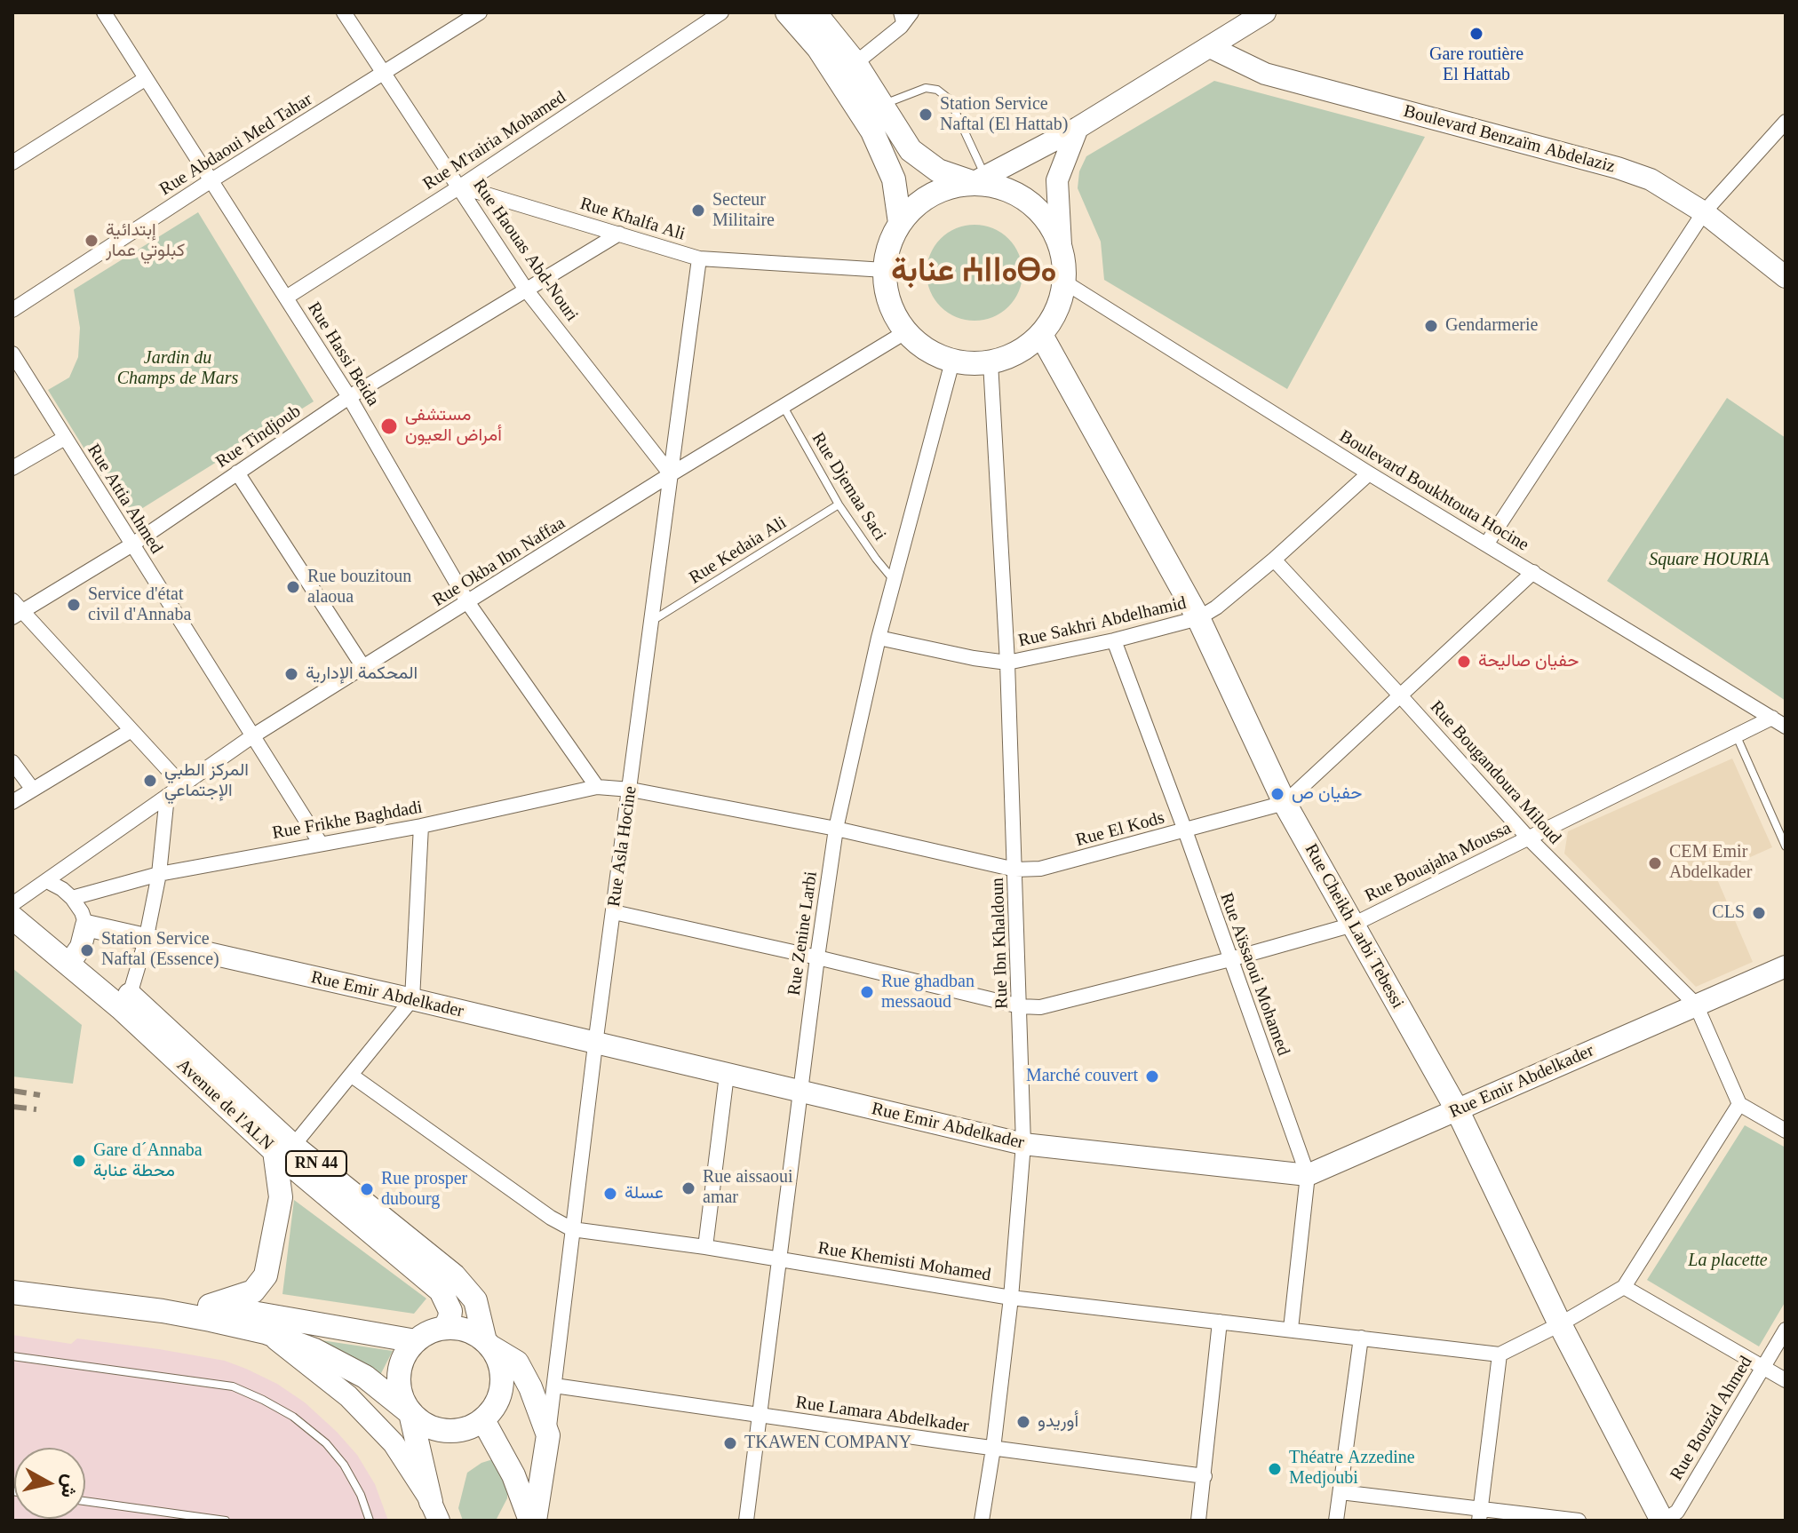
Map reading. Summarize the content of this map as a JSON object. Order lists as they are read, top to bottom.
{
  "streets": {
    "main road": [
      "Rue Asla Hocine",
      "Rue Cheikh Larbi Tebessi",
      "Avenue de l'ALN",
      "RN 44"
    ],
    "street": [
      "Boulevard Benzaïm Abdelaziz",
      "Rue M'rairia Mohamed",
      "Rue Abdaoui Med Tahar",
      "Rue Khalfa Ali",
      "Rue Haouas Abd-Nouri",
      "Rue Hassi Beida",
      "Rue Tindjoub",
      "Boulevard Boukhtouta Hocine",
      "Rue Attia Ahmed",
      "Rue Okba Ibn Naffaa",
      "Rue Sakhri Abdelhamid",
      "Rue Bougandoura Miloud",
      "Rue Frikhe Baghdadi",
      "Rue El Kods",
      "Rue Bouajaha Moussa",
      "Rue Zenine Larbi",
      "Rue Ibn Khaldoun",
      "Rue Aïssaoui Mohamed",
      "Rue Emir Abdelkader",
      "Rue Khemisti Mohamed",
      "Rue Lamara Abdelkader",
      "Rue Bouzid Ahmed"
    ],
    "lane": ["Rue Djemaa Saci", "Rue Kedaia Ali"]
  },
  "crossings": [
    ["Rue M'rairia Mohamed", "Rue Khalfa Ali"],
    ["Rue M'rairia Mohamed", "Rue Haouas Abd-Nouri"],
    ["Rue M'rairia Mohamed", "Rue Hassi Beida"],
    ["Rue Abdaoui Med Tahar", "Rue Haouas Abd-Nouri"],
    ["Rue Abdaoui Med Tahar", "Rue Hassi Beida"],
    ["Rue Khalfa Ali", "Rue Haouas Abd-Nouri"],
    ["Rue Khalfa Ali", "Rue Tindjoub"],
    ["Rue Khalfa Ali", "Boulevard Boukhtouta Hocine"],
    ["Rue Khalfa Ali", "Rue Okba Ibn Naffaa"],
    ["Rue Khalfa Ali", "Rue Asla Hocine"],
    ["Rue Khalfa Ali", "Rue Cheikh Larbi Tebessi"],
    ["Rue Khalfa Ali", "Rue Zenine Larbi"],
    ["Rue Khalfa Ali", "Rue Ibn Khaldoun"],
    ["Rue Haouas Abd-Nouri", "Rue Tindjoub"],
    ["Rue Haouas Abd-Nouri", "Rue Okba Ibn Naffaa"],
    ["Rue Haouas Abd-Nouri", "Rue Asla Hocine"],
    ["Rue Hassi Beida", "Rue Tindjoub"],
    ["Rue Hassi Beida", "Rue Okba Ibn Naffaa"],
    ["Rue Hassi Beida", "Rue Frikhe Baghdadi"],
    ["Rue Tindjoub", "Rue Attia Ahmed"],
    ["Rue Djemaa Saci", "Rue Kedaia Ali"],
    ["Rue Djemaa Saci", "Rue Okba Ibn Naffaa"],
    ["Rue Djemaa Saci", "Rue Zenine Larbi"],
    ["Boulevard Boukhtouta Hocine", "Rue Okba Ibn Naffaa"],
    ["Boulevard Boukhtouta Hocine", "Rue Sakhri Abdelhamid"],
    ["Boulevard Boukhtouta Hocine", "Rue El Kods"],
    ["Boulevard Boukhtouta Hocine", "Rue Bouajaha Moussa"],
    ["Boulevard Boukhtouta Hocine", "Rue Cheikh Larbi Tebessi"],
    ["Boulevard Boukhtouta Hocine", "Rue Zenine Larbi"],
    ["Boulevard Boukhtouta Hocine", "Rue Ibn Khaldoun"],
    ["Rue Attia Ahmed", "Rue Okba Ibn Naffaa"],
    ["Rue Attia Ahmed", "Rue Frikhe Baghdadi"],
    ["Rue Kedaia Ali", "Rue Asla Hocine"],
    ["Rue Okba Ibn Naffaa", "Rue Asla Hocine"],
    ["Rue Okba Ibn Naffaa", "Rue Cheikh Larbi Tebessi"],
    ["Rue Okba Ibn Naffaa", "Rue Zenine Larbi"],
    ["Rue Okba Ibn Naffaa", "Rue Ibn Khaldoun"],
    ["Rue Sakhri Abdelhamid", "Rue Bougandoura Miloud"],
    ["Rue Sakhri Abdelhamid", "Rue Cheikh Larbi Tebessi"],
    ["Rue Sakhri Abdelhamid", "Rue Zenine Larbi"],
    ["Rue Sakhri Abdelhamid", "Rue Ibn Khaldoun"],
    ["Rue Sakhri Abdelhamid", "Rue Aïssaoui Mohamed"],
    ["Rue Bougandoura Miloud", "Rue El Kods"],
    ["Rue Bougandoura Miloud", "Rue Bouajaha Moussa"],
    ["Rue Bougandoura Miloud", "Rue Emir Abdelkader"],
    ["Rue Frikhe Baghdadi", "Rue El Kods"],
    ["Rue Frikhe Baghdadi", "Rue Asla Hocine"],
    ["Rue El Kods", "Rue Asla Hocine"],
    ["Rue El Kods", "Rue Cheikh Larbi Tebessi"],
    ["Rue El Kods", "Rue Zenine Larbi"],
    ["Rue El Kods", "Rue Ibn Khaldoun"],
    ["Rue El Kods", "Rue Aïssaoui Mohamed"],
    ["Rue Asla Hocine", "Rue Emir Abdelkader"],
    ["Rue Asla Hocine", "Avenue de l'ALN"],
    ["Rue Asla Hocine", "Rue Khemisti Mohamed"],
    ["Rue Asla Hocine", "Rue Lamara Abdelkader"],
    ["Rue Bouajaha Moussa", "Rue Cheikh Larbi Tebessi"],
    ["Rue Bouajaha Moussa", "Rue Ibn Khaldoun"],
    ["Rue Bouajaha Moussa", "Rue Aïssaoui Mohamed"],
    ["Rue Cheikh Larbi Tebessi", "Rue Zenine Larbi"],
    ["Rue Cheikh Larbi Tebessi", "Rue Ibn Khaldoun"],
    ["Rue Cheikh Larbi Tebessi", "Rue Emir Abdelkader"],
    ["Rue Cheikh Larbi Tebessi", "Rue Bouzid Ahmed"],
    ["Rue Zenine Larbi", "Rue Ibn Khaldoun"],
    ["Rue Zenine Larbi", "Rue Emir Abdelkader"],
    ["Rue Zenine Larbi", "Rue Khemisti Mohamed"],
    ["Rue Zenine Larbi", "Rue Lamara Abdelkader"],
    ["Rue Ibn Khaldoun", "Rue Emir Abdelkader"],
    ["Rue Ibn Khaldoun", "Rue Khemisti Mohamed"],
    ["Rue Ibn Khaldoun", "Rue Lamara Abdelkader"],
    ["Rue Aïssaoui Mohamed", "Rue Emir Abdelkader"],
    ["Rue Aïssaoui Mohamed", "Rue Khemisti Mohamed"]
  ],
  "districts": ["عنابة ⵄⵏⵏⴰⴱⴰ"],
  "parks": ["Jardin du Champs de Mars", "Square HOURIA", "La placette"],
  "places": [
    "Gare routière El Hattab",
    "Station Service Naftal (El Hattab)",
    "Secteur Militaire",
    "إبتدائية كبلوتي عمار",
    "Gendarmerie",
    "مستشفى أمراض العيون",
    "Rue bouzitoun alaoua",
    "Service d'état civil d'Annaba",
    "حفيان صاليحة",
    "المحكمة الإدارية",
    "المركز الطبي الإجتماعي",
    "حفيان ص",
    "CEM Emir Abdelkader",
    "CLS",
    "Station Service Naftal (Essence)",
    "Rue ghadban messaoud",
    "Marché couvert",
    "Gare d´Annaba محطة عنابة",
    "Rue aissaoui amar",
    "Rue prosper dubourg",
    "عسلة",
    "أوريدو",
    "TKAWEN COMPANY",
    "Théatre Azzedine Medjoubi"
  ],
  "north": "right"
}
